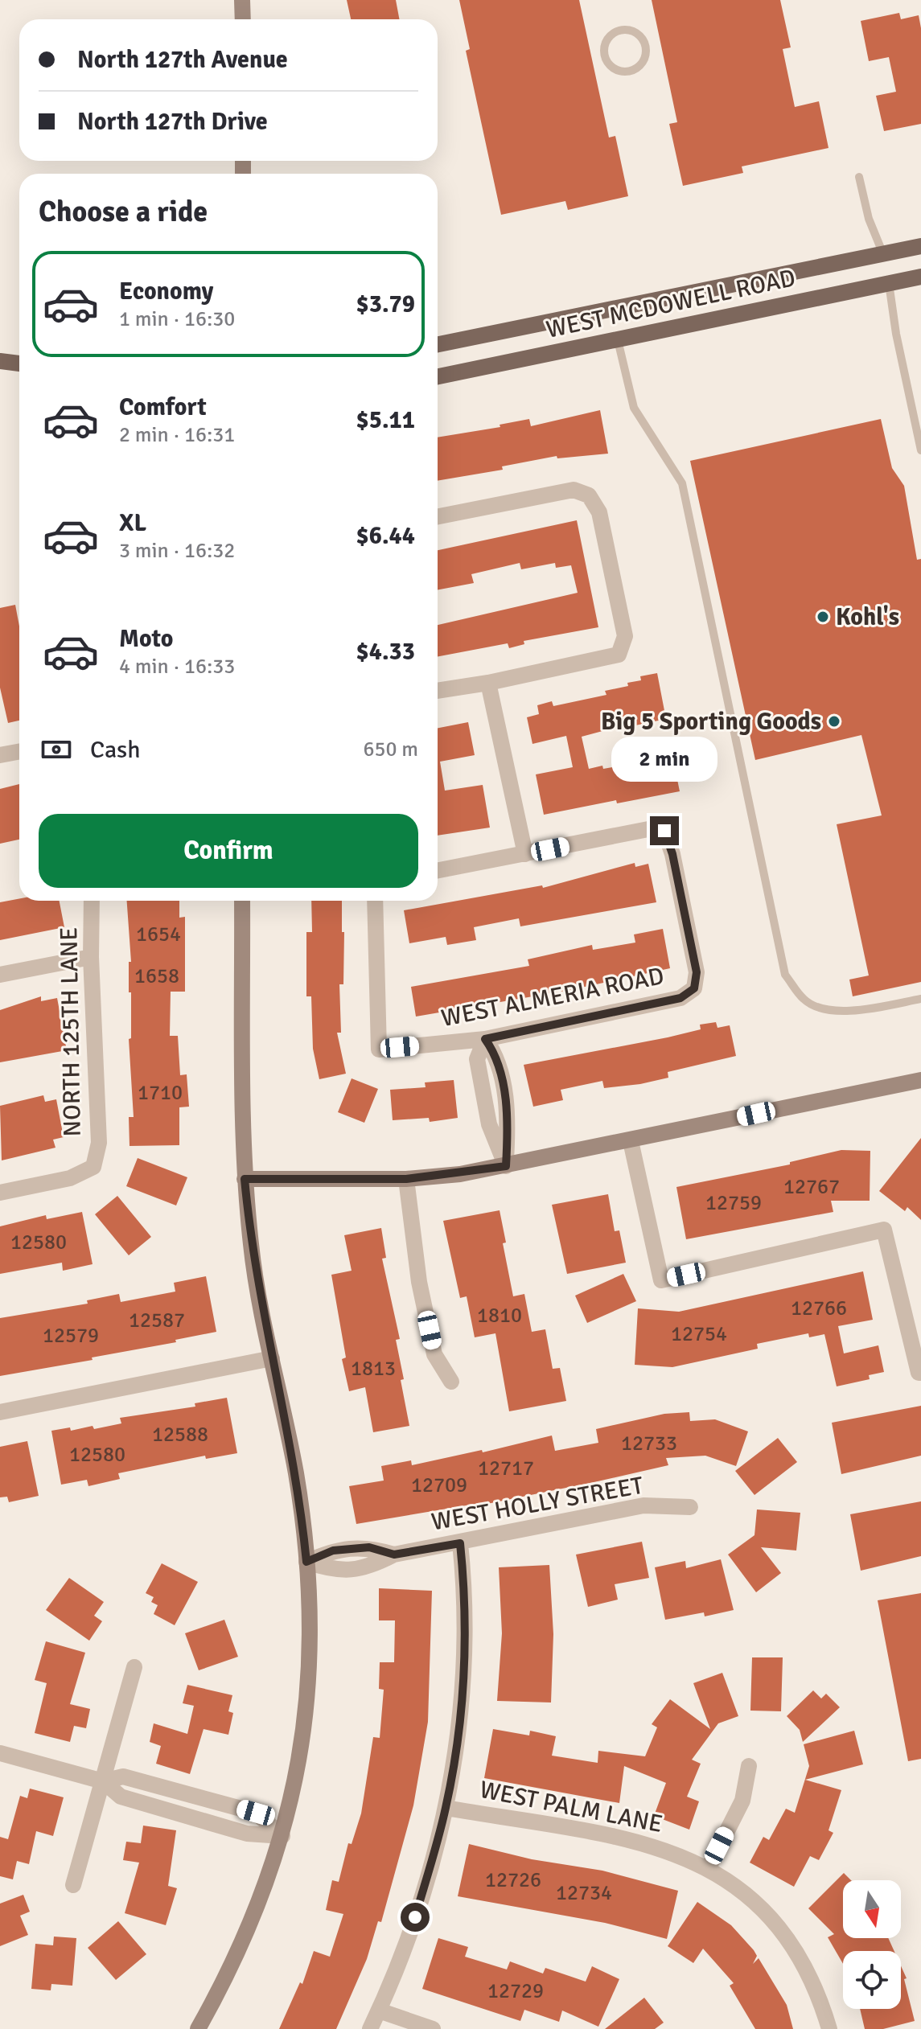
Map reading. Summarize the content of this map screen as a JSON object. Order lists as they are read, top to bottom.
{
  "streets": {
    "main road": ["WEST MCDOWELL ROAD"],
    "street": [
      "WEST ALMERIA ROAD",
      "NORTH 125TH LANE",
      "WEST HOLLY STREET",
      "WEST PALM LANE"
    ]
  },
  "places": ["Kohl's", "Big 5 Sporting Goods"],
  "house_numbers": [
    "1654",
    "1658",
    "1710",
    "12767",
    "12759",
    "12580",
    "12766",
    "1810",
    "12587",
    "12754",
    "12579",
    "1813",
    "12588",
    "12733",
    "12580",
    "12717",
    "12709",
    "12726",
    "12734",
    "12729"
  ],
  "north": "bottom",
  "page": {
    "banner": ["North 127th Avenue", "North 127th Drive"],
    "heading": "Choose a ride",
    "list": [
      {
        "name": "Economy",
        "note": "1 min · 16:30",
        "value": "$3.79"
      },
      {
        "name": "Comfort",
        "note": "2 min · 16:31",
        "value": "$5.11"
      },
      {
        "name": "XL",
        "note": "3 min · 16:32",
        "value": "$6.44"
      },
      {
        "name": "Moto",
        "note": "4 min · 16:33",
        "value": "$4.33"
      }
    ],
    "pay": ["Cash", "650 m"],
    "bubble": "2 min",
    "buttons": "Confirm"
  }
}
